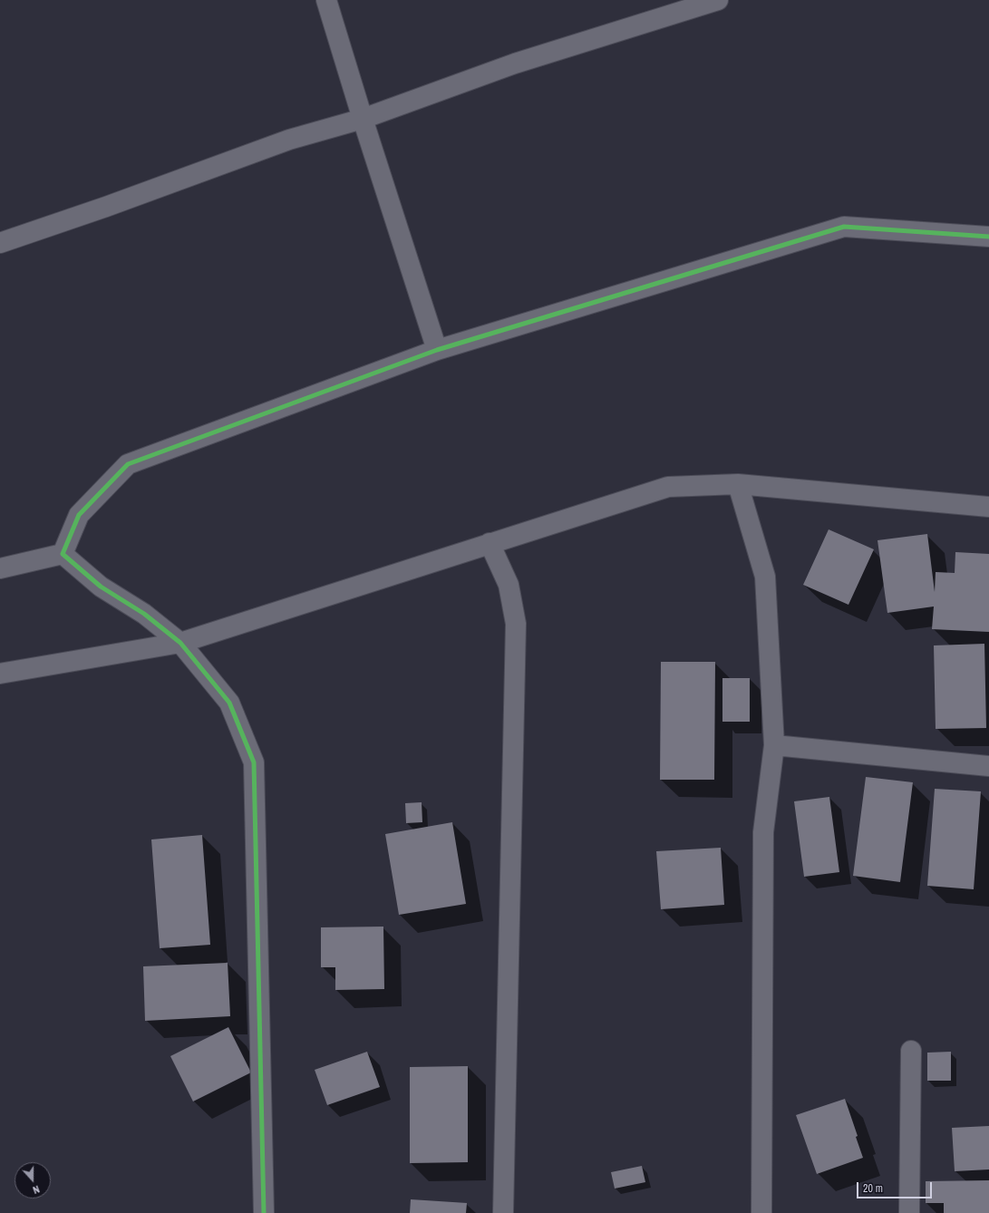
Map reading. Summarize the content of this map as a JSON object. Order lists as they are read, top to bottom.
{
  "scale_bar": "20 m",
  "north": "bottom"
}
